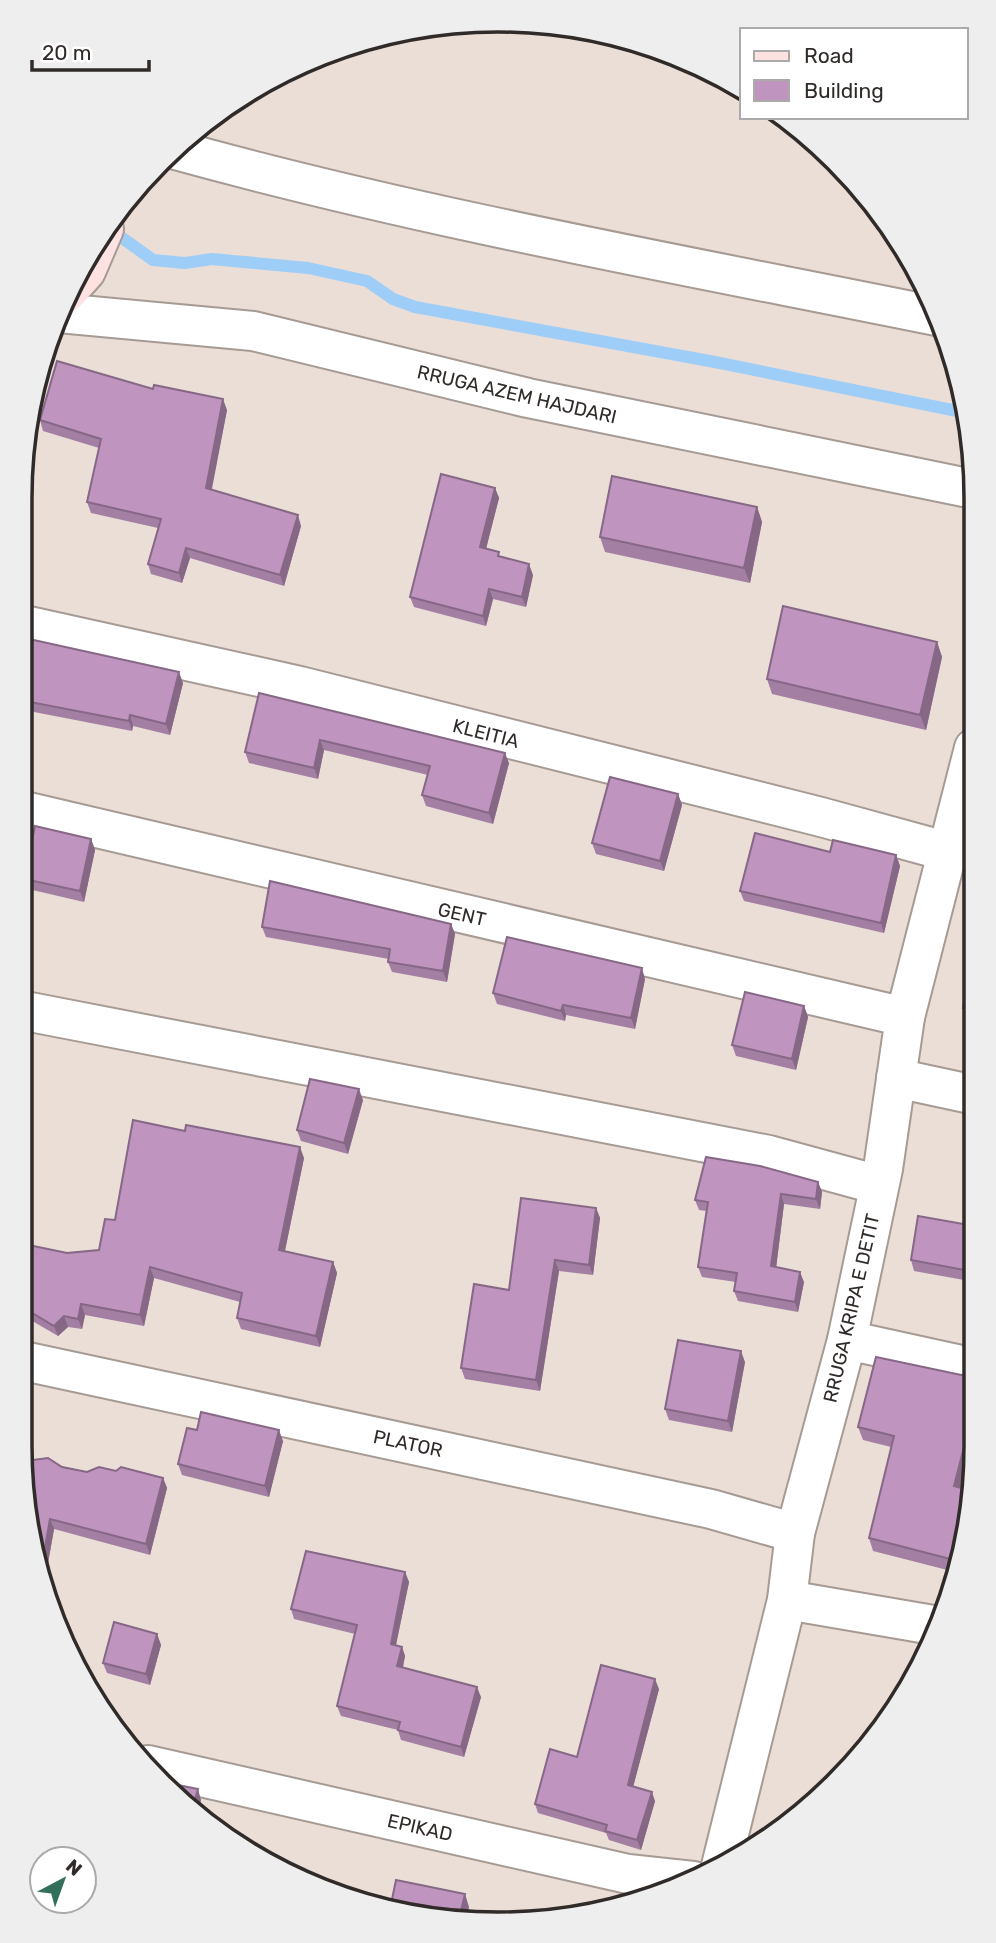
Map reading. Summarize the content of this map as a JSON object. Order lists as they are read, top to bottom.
{
  "streets": {
    "street": [
      "RRUGA AZEM HAJDARI",
      "KLEITIA",
      "GENT",
      "RRUGA KRIPA E DETIT",
      "PLATOR",
      "EPIKAD"
    ]
  },
  "crossings": [
    ["KLEITIA", "RRUGA KRIPA E DETIT"],
    ["GENT", "RRUGA KRIPA E DETIT"],
    ["RRUGA KRIPA E DETIT", "PLATOR"]
  ],
  "legend": ["Road", "Building"],
  "scale_bar": "20 m",
  "north": "top right"
}
